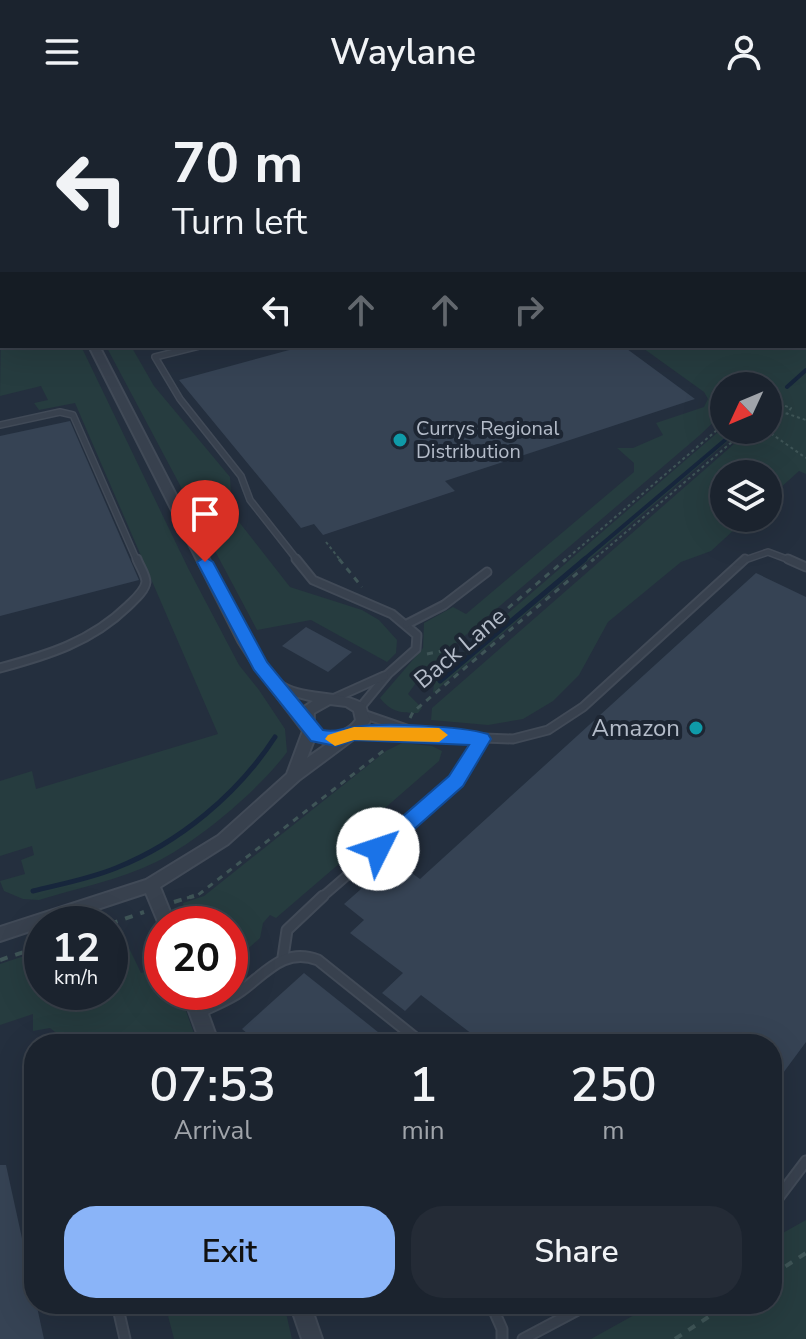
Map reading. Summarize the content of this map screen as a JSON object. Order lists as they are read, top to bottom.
{
  "streets": {
    "path": ["Back Lane"]
  },
  "places": ["Currys Regional Distribution", "Amazon"],
  "north": "bottom left",
  "page": {
    "header": "Waylane",
    "turn": ["70 m", "Turn left"],
    "speed": "12 km/h",
    "limit": "20",
    "eta": [
      "07:53",
      "Arrival",
      "1",
      "min",
      "250",
      "m"
    ],
    "buttons": ["Exit", "Share"]
  }
}
